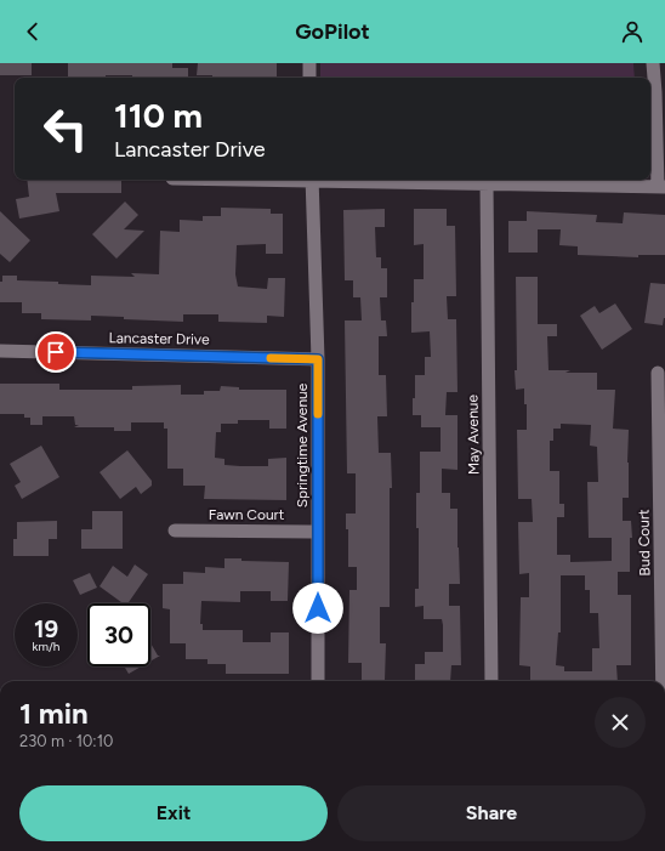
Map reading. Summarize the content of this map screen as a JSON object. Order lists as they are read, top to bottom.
{
  "streets": {
    "street": [
      "Lancaster Drive",
      "May Avenue",
      "Springtime Avenue",
      "Fawn Court",
      "Bud Court"
    ]
  },
  "crossings": [
    ["Lancaster Drive", "Springtime Avenue"],
    ["Springtime Avenue", "Fawn Court"]
  ],
  "page": {
    "header": "GoPilot",
    "turn": ["110 m", "Lancaster Drive"],
    "speed": "19 km/h",
    "limit": "30",
    "heading": ["1 min", "230 m · 10:10"],
    "buttons": ["Exit", "Share"]
  }
}
